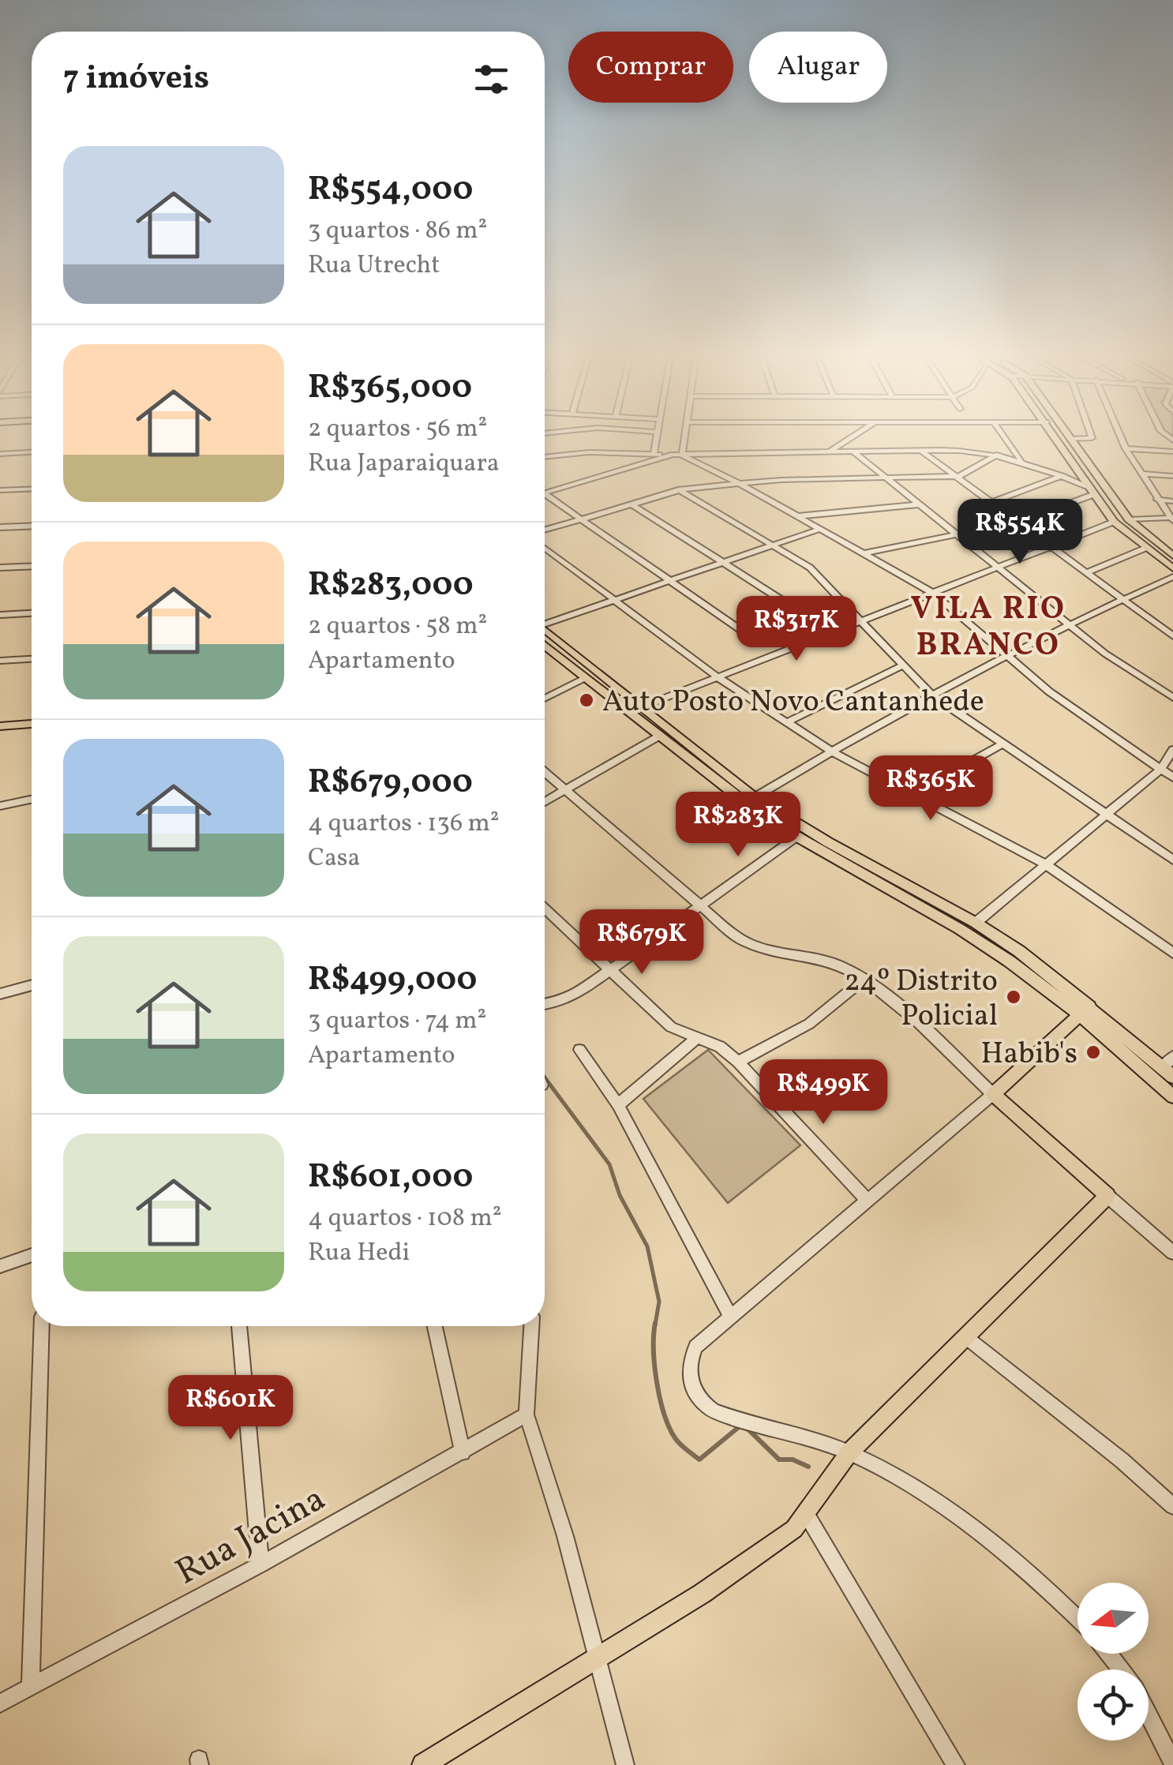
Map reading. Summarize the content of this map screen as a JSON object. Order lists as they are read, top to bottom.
{
  "streets": {
    "street": ["Rua Jacina"]
  },
  "districts": ["VILA RIO BRANCO"],
  "places": ["Auto Posto Novo Cantanhede", "24º Distrito Policial", "Habib's"],
  "north": "left",
  "page": {
    "chip": ["Comprar", "Alugar"],
    "heading": "7 imóveis",
    "list": [
      {
        "name": "R$554,000",
        "note": "3 quartos · 86 m² · Rua Utrecht"
      },
      {
        "name": "R$365,000",
        "note": "2 quartos · 56 m² · Rua Japaraiquara"
      },
      {
        "name": "R$283,000",
        "note": "2 quartos · 58 m² · Apartamento"
      },
      {
        "name": "R$679,000",
        "note": "4 quartos · 136 m² · Casa"
      },
      {
        "name": "R$499,000",
        "note": "3 quartos · 74 m² · Apartamento"
      },
      {
        "name": "R$601,000",
        "note": "4 quartos · 108 m² · Rua Hedi"
      }
    ],
    "price": [
      "R$554K",
      "R$317K",
      "R$365K",
      "R$283K",
      "R$679K",
      "R$499K",
      "R$601K"
    ]
  }
}
